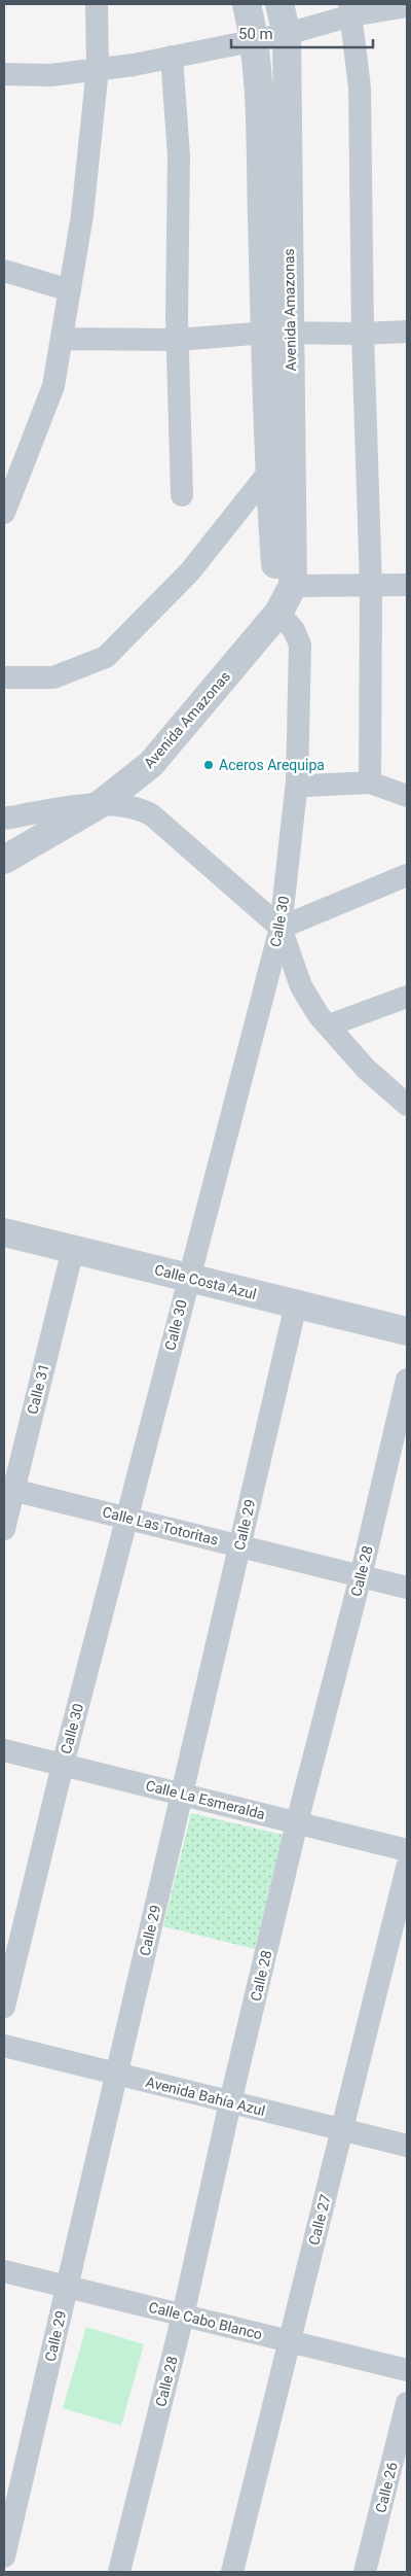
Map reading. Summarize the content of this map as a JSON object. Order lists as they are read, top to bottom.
{
  "streets": {
    "street": [
      "Avenida Amazonas",
      "Calle 30",
      "Calle Costa Azul",
      "Calle 31",
      "Calle 29",
      "Calle Las Totoritas",
      "Calle 28",
      "Calle La Esmeralda",
      "Avenida Bahía Azul",
      "Calle 27",
      "Calle Cabo Blanco",
      "Calle 26"
    ]
  },
  "crossings": [
    ["Avenida Amazonas", "Calle 30"],
    ["Calle 30", "Calle Costa Azul"],
    ["Calle 30", "Calle Las Totoritas"],
    ["Calle 30", "Calle La Esmeralda"],
    ["Calle Costa Azul", "Calle 31"],
    ["Calle Costa Azul", "Calle 29"],
    ["Calle 31", "Calle Las Totoritas"],
    ["Calle 29", "Calle Las Totoritas"],
    ["Calle 29", "Calle La Esmeralda"],
    ["Calle 29", "Avenida Bahía Azul"],
    ["Calle 29", "Calle Cabo Blanco"],
    ["Calle Las Totoritas", "Calle 28"],
    ["Calle 28", "Calle La Esmeralda"],
    ["Calle 28", "Avenida Bahía Azul"],
    ["Calle 28", "Calle Cabo Blanco"],
    ["Avenida Bahía Azul", "Calle 27"],
    ["Calle 27", "Calle Cabo Blanco"]
  ],
  "places": ["Aceros Arequipa"],
  "scale_bar": "50 m"
}
